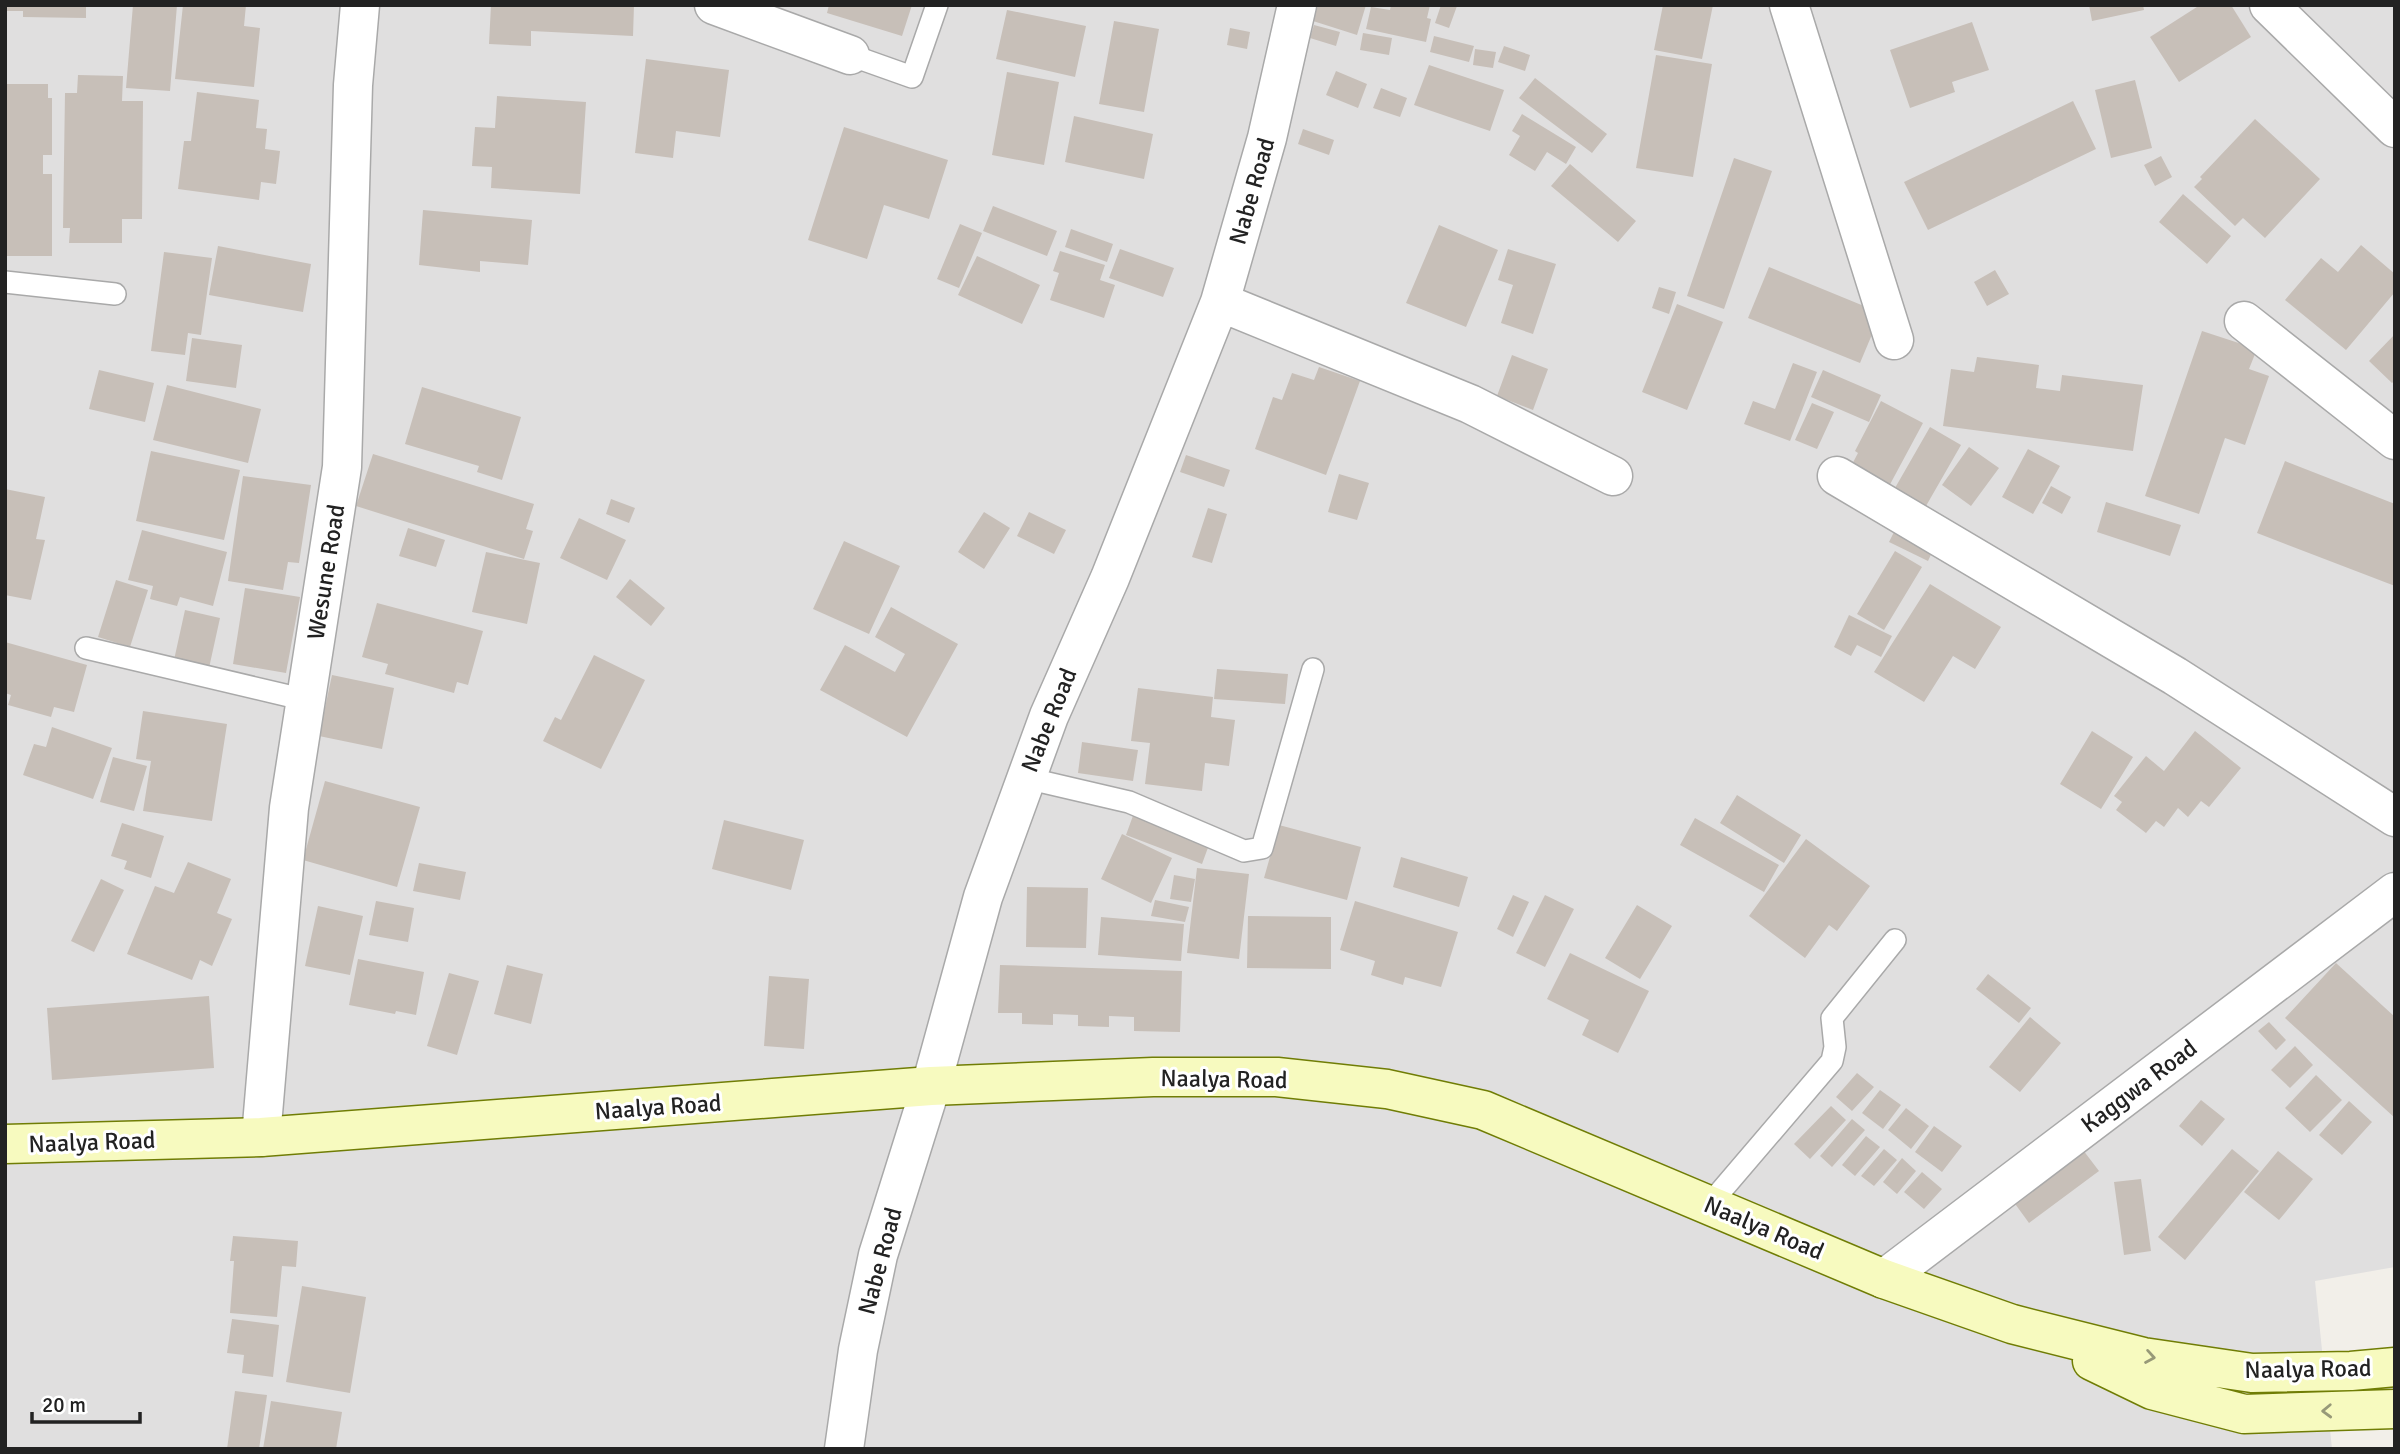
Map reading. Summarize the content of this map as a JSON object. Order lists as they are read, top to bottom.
{
  "streets": {
    "main road": ["Naalya Road"],
    "street": ["Nabe Road", "Wesune Road", "Kaggwa Road"]
  },
  "crossings": [
    ["Nabe Road", "Naalya Road"],
    ["Wesune Road", "Naalya Road"],
    ["Naalya Road", "Kaggwa Road"]
  ],
  "scale_bar": "20 m"
}
